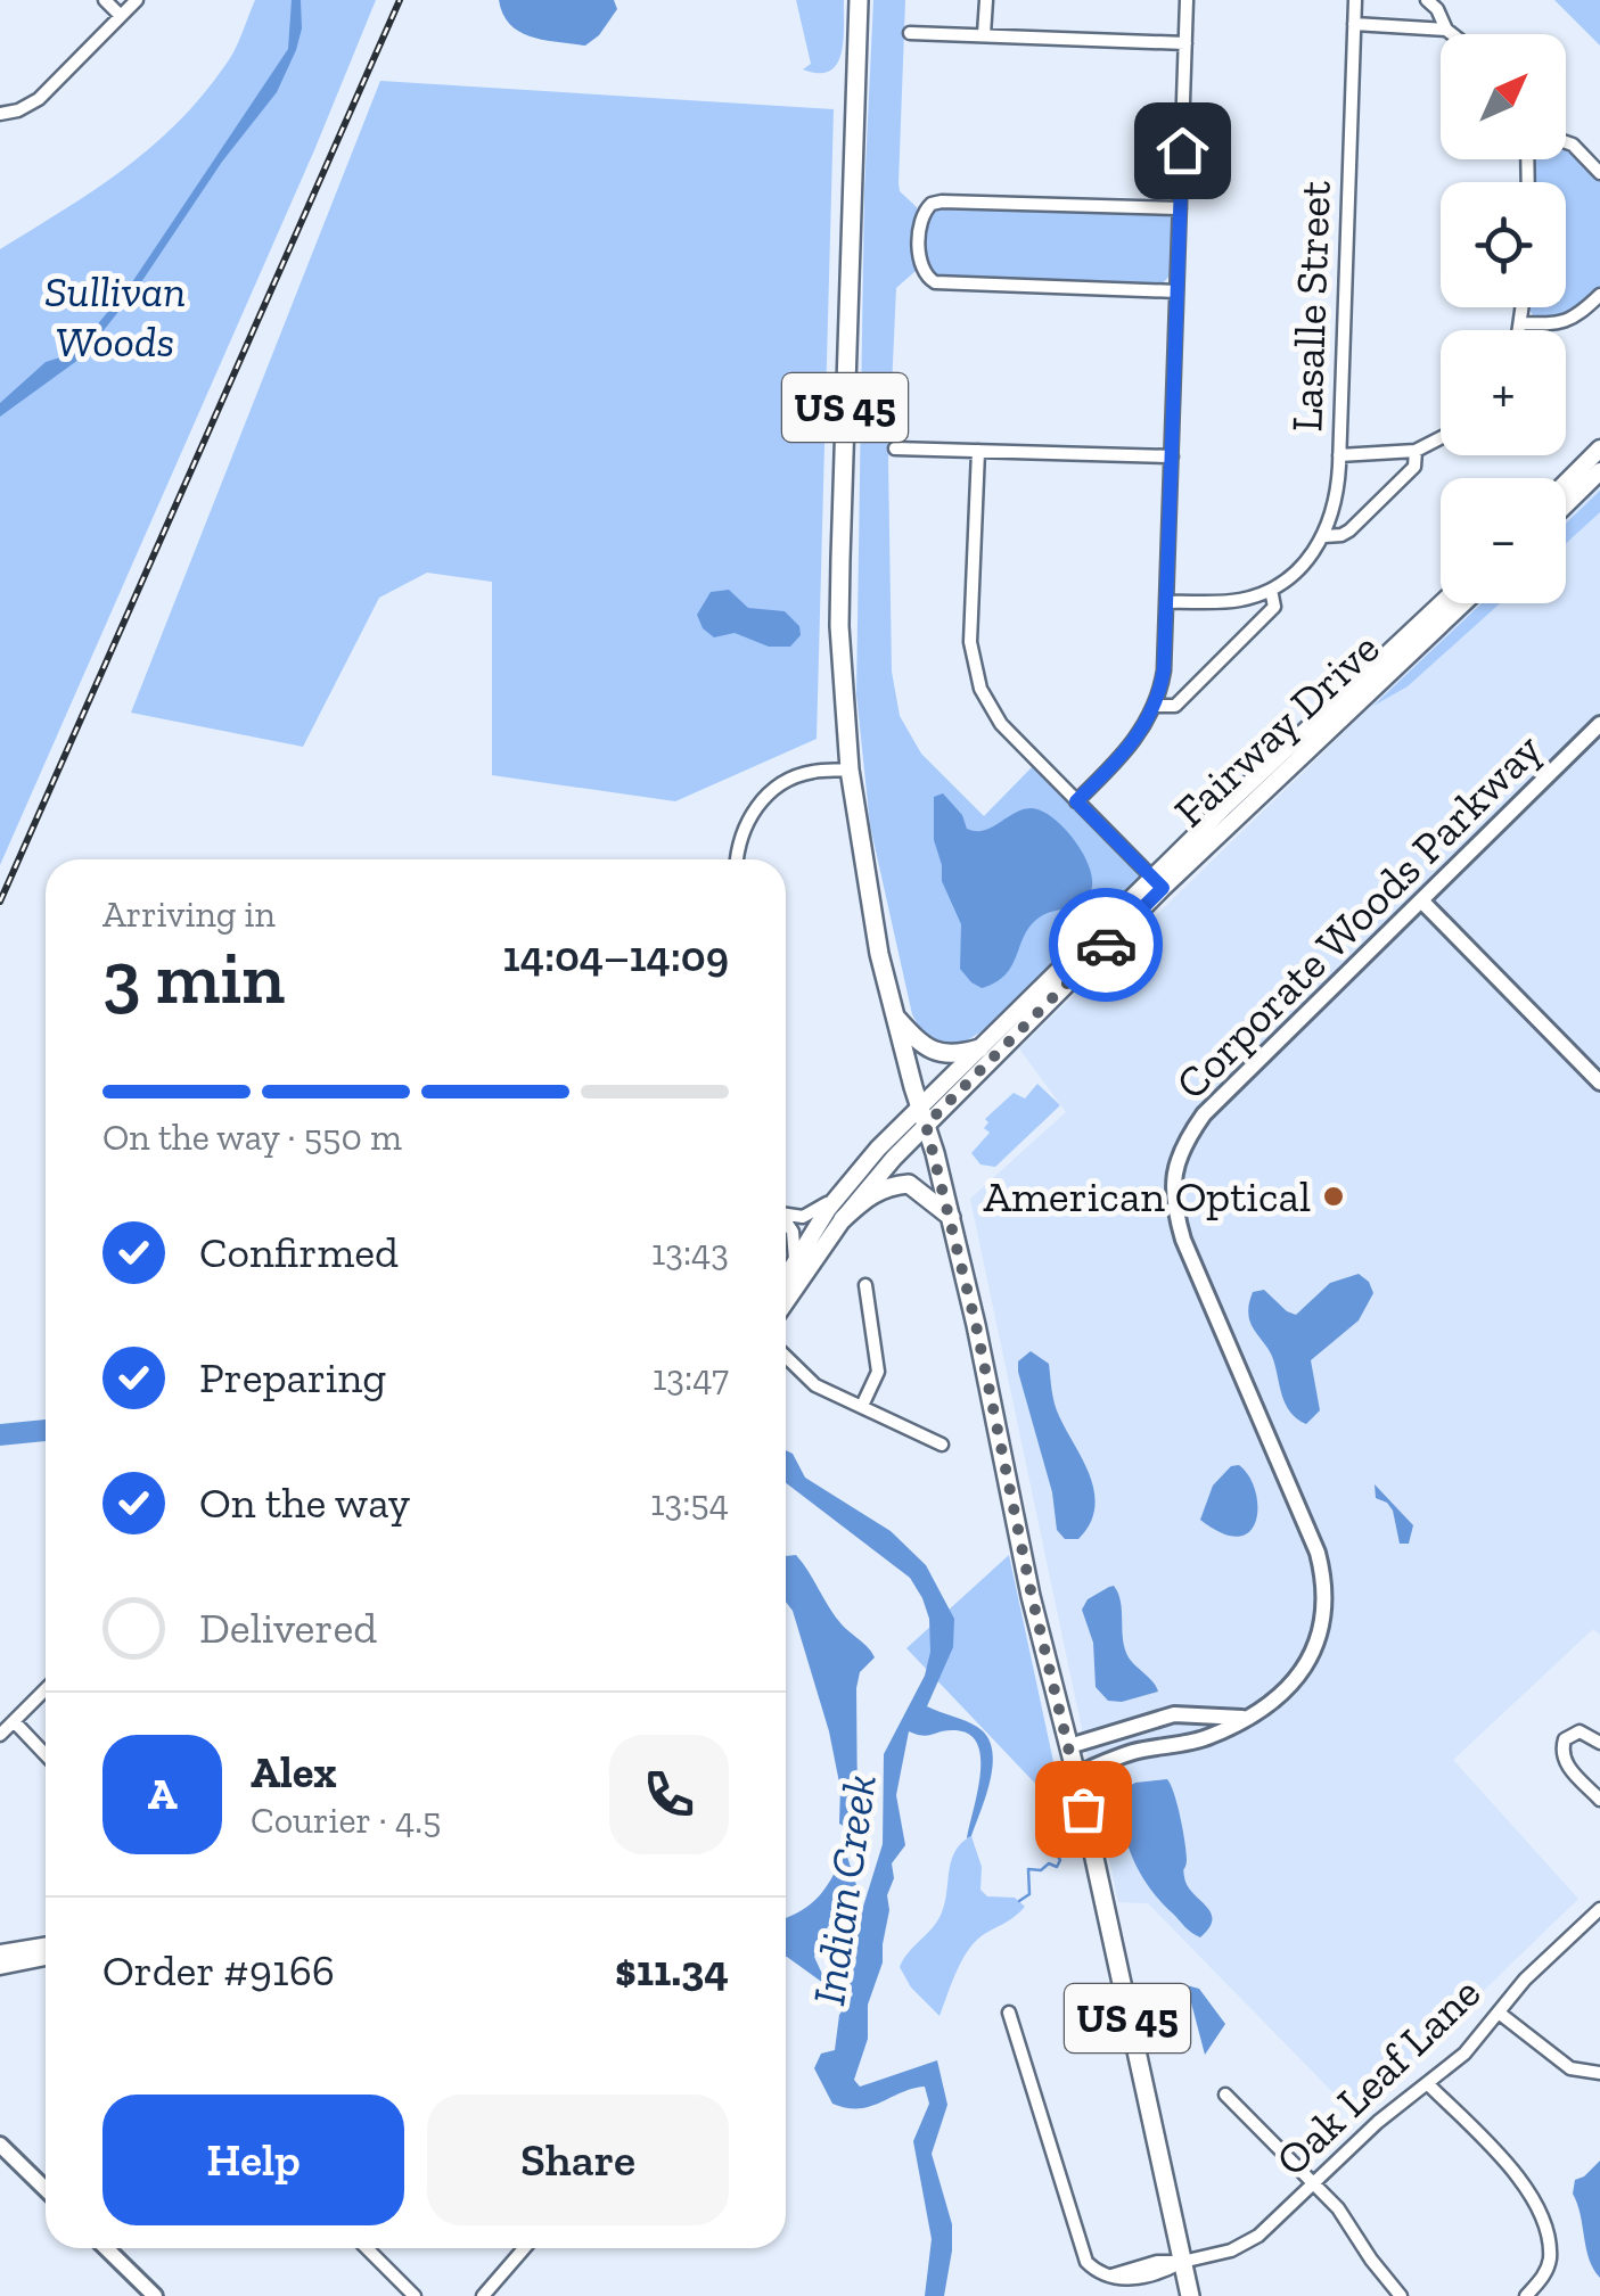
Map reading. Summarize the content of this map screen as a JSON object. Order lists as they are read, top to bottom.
{
  "streets": {
    "main road": ["US 45", "Fairway Drive"],
    "street": ["Lasalle Street", "Corporate Woods Parkway", "Oak Leaf Lane"]
  },
  "crossings": [
    ["US 45", "Fairway Drive"],
    ["US 45", "Corporate Woods Parkway"],
    ["US 45", "Oak Leaf Lane"]
  ],
  "water": ["Indian Creek"],
  "parks": ["Sullivan Woods"],
  "places": ["American Optical"],
  "north": "top right",
  "page": {
    "map_buttons": ["+", "−"],
    "heading": ["3 min", "Arriving in", "14:04–14:09"],
    "panel": [
      "Alex",
      "Courier · 4.5",
      "Order #9166",
      "$11.34"
    ],
    "bar": "On the way · 550 m",
    "list": [
      ["Confirmed", "13:43"],
      ["Preparing", "13:47"],
      ["On the way", "13:54"],
      "Delivered"
    ],
    "round": "A",
    "buttons": ["Help", "Share"]
  }
}
